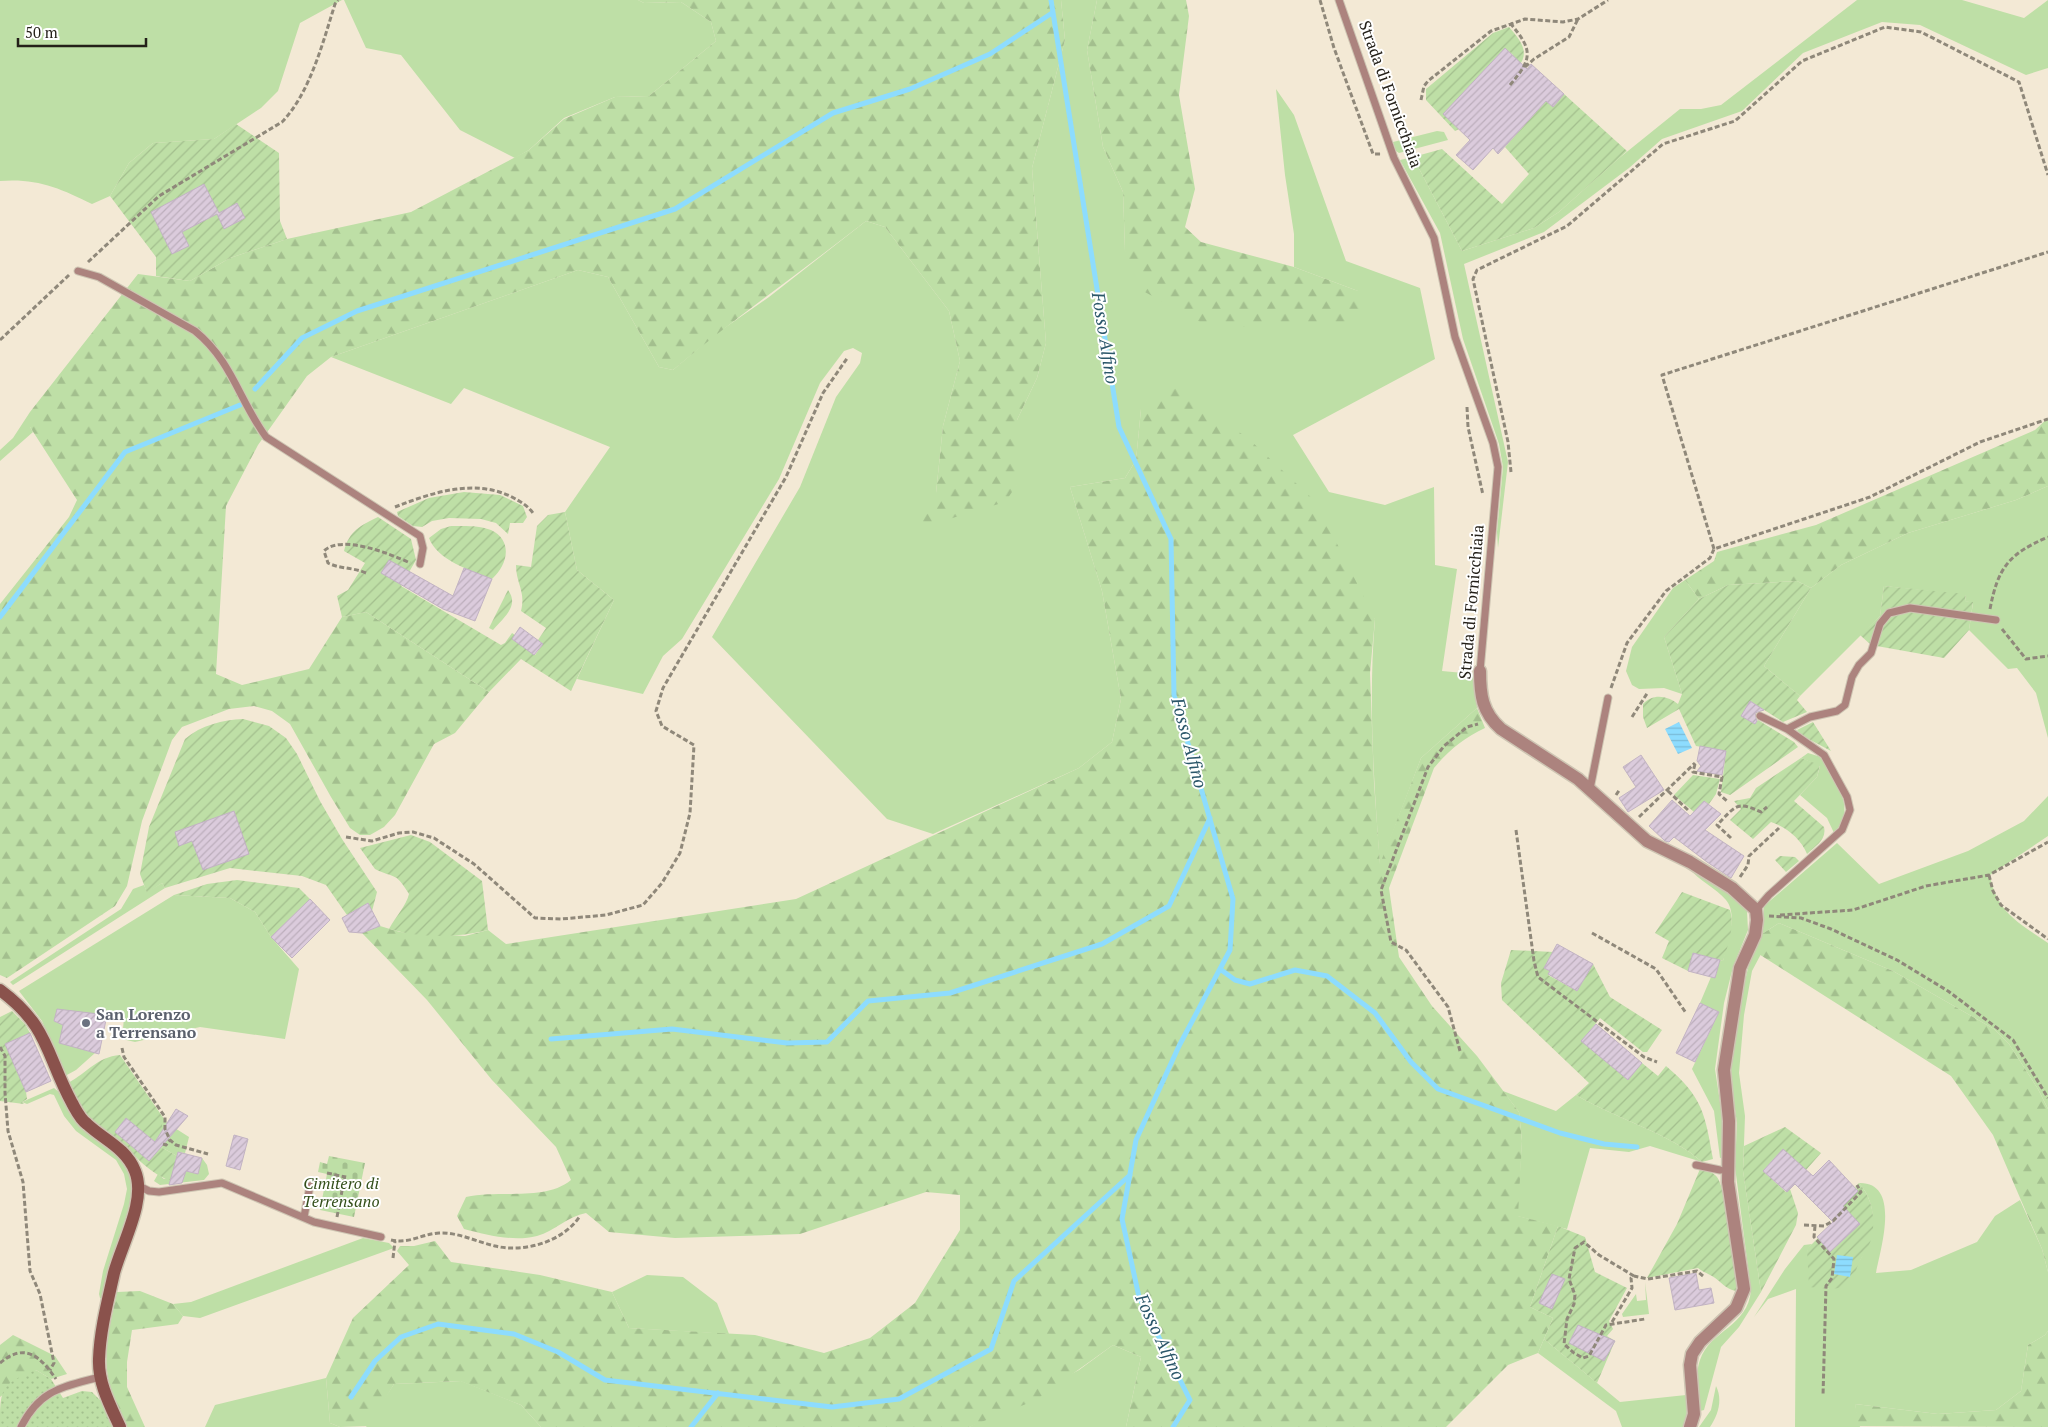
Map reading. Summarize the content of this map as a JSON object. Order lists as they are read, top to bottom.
{
  "streets": {
    "street": ["Strada di Fornicchiaia"]
  },
  "water": ["Fosso Alfino"],
  "parks": ["Cimitero di Terrensano"],
  "places": ["San Lorenzo a Terrensano"],
  "scale_bar": "50 m"
}
